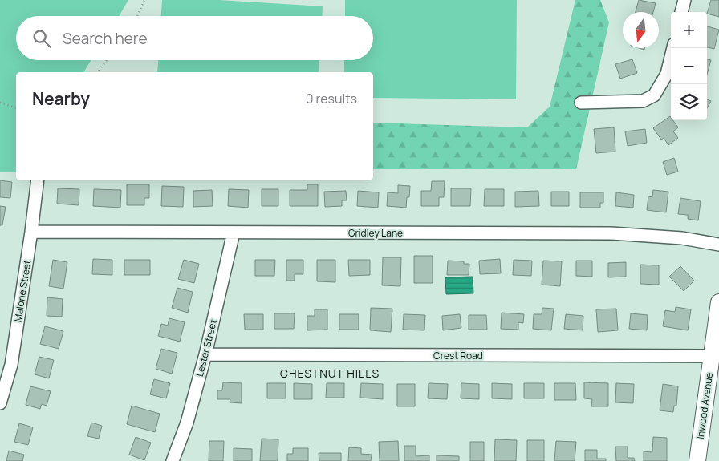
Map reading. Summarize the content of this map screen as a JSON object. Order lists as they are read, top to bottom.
{
  "streets": {
    "street": [
      "Gridley Lane",
      "Malone Street",
      "Lester Street",
      "Crest Road",
      "Inwood Avenue"
    ]
  },
  "crossings": [
    ["Gridley Lane", "Malone Street"],
    ["Gridley Lane", "Lester Street"],
    ["Lester Street", "Crest Road"],
    ["Crest Road", "Inwood Avenue"]
  ],
  "districts": ["CHESTNUT HILLS"],
  "north": "bottom",
  "page": {
    "map_buttons": ["+", "−"],
    "search": "Search here",
    "heading": ["Nearby", "0 results"]
  }
}
